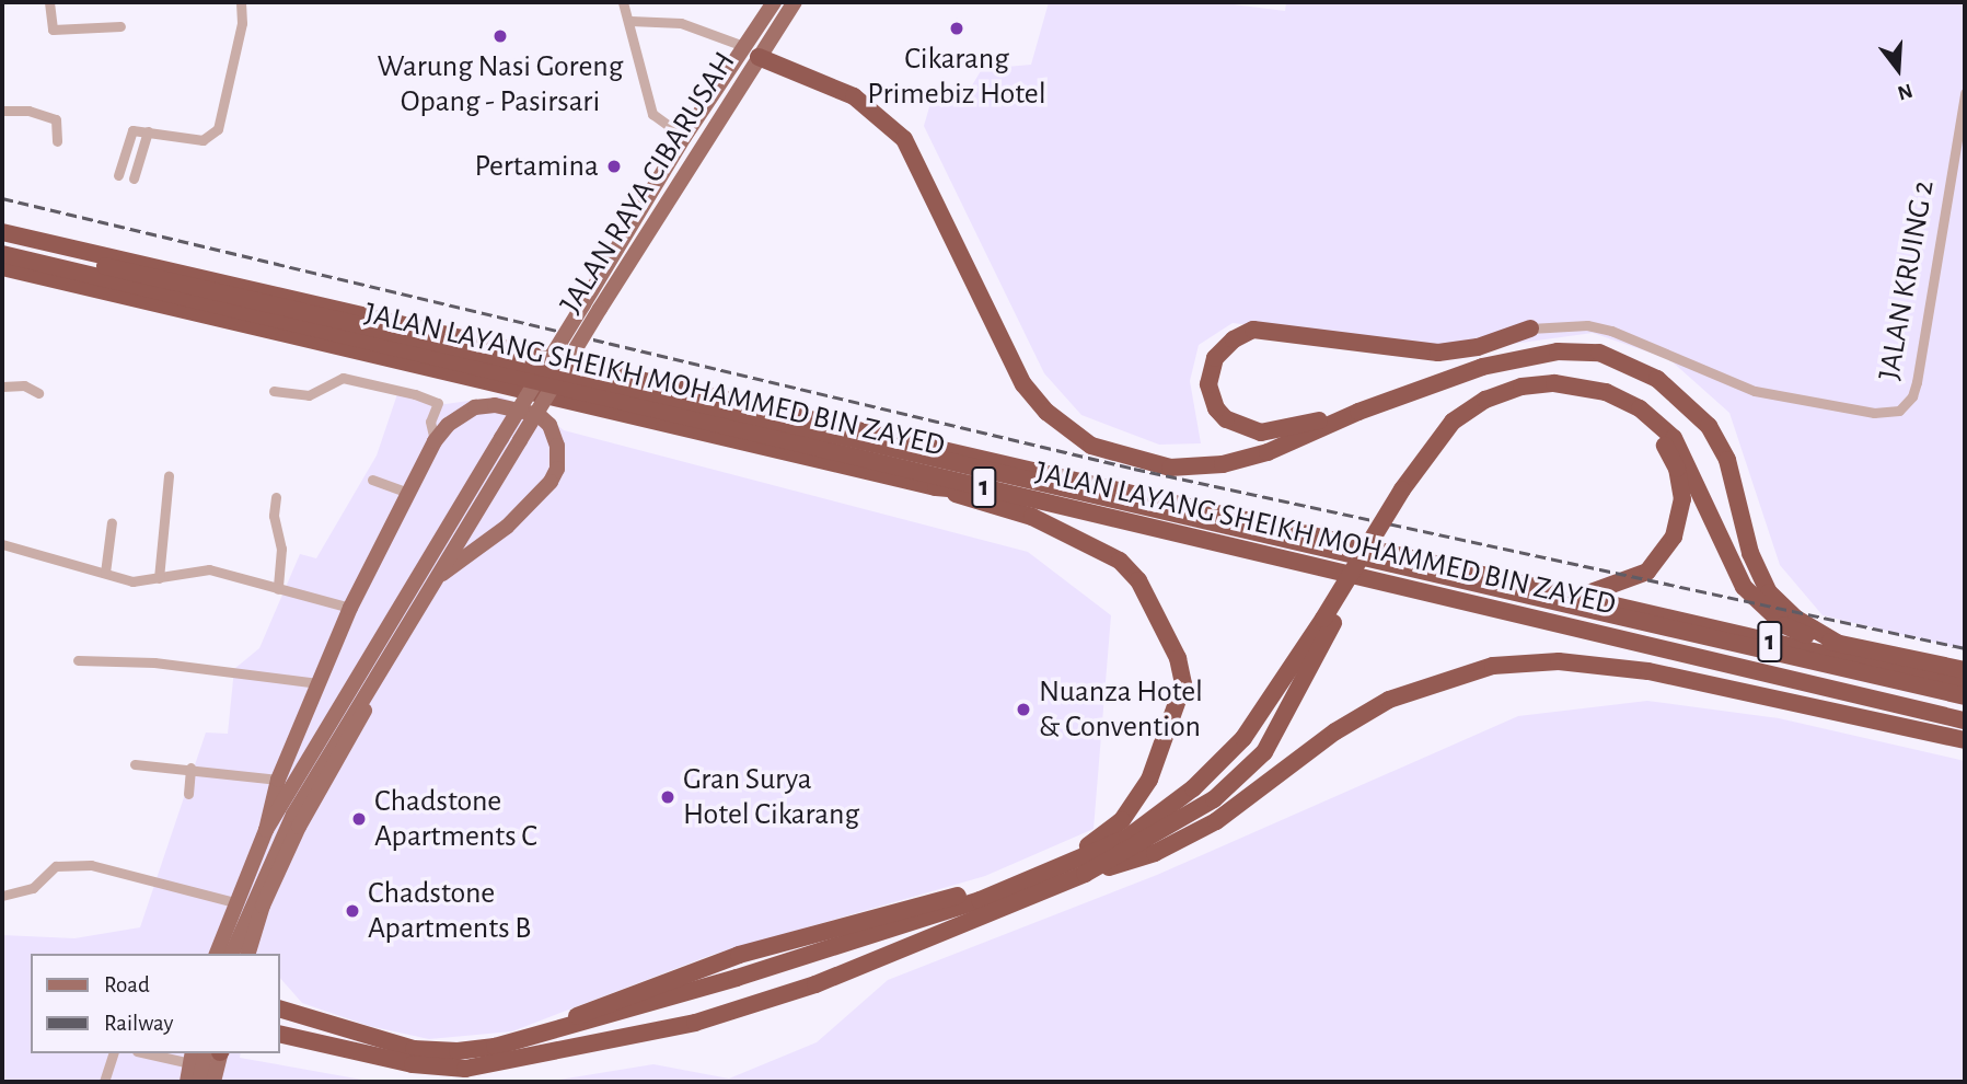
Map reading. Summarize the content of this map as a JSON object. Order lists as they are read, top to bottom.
{
  "streets": {
    "highway": ["JALAN LAYANG SHEIKH MOHAMMED BIN ZAYED", "1"],
    "main road": ["JALAN RAYA CIBARUSAH"],
    "street": ["JALAN KRUING 2"]
  },
  "crossings": [
    ["JALAN LAYANG SHEIKH MOHAMMED BIN ZAYED", "1"]
  ],
  "places": [
    "Cikarang Primebiz Hotel",
    "Warung Nasi Goreng Opang - Pasirsari",
    "Pertamina",
    "Nuanza Hotel & Convention",
    "Gran Surya Hotel Cikarang",
    "Chadstone Apartments C",
    "Chadstone Apartments B"
  ],
  "legend": ["Road", "Railway"],
  "north": "bottom"
}
